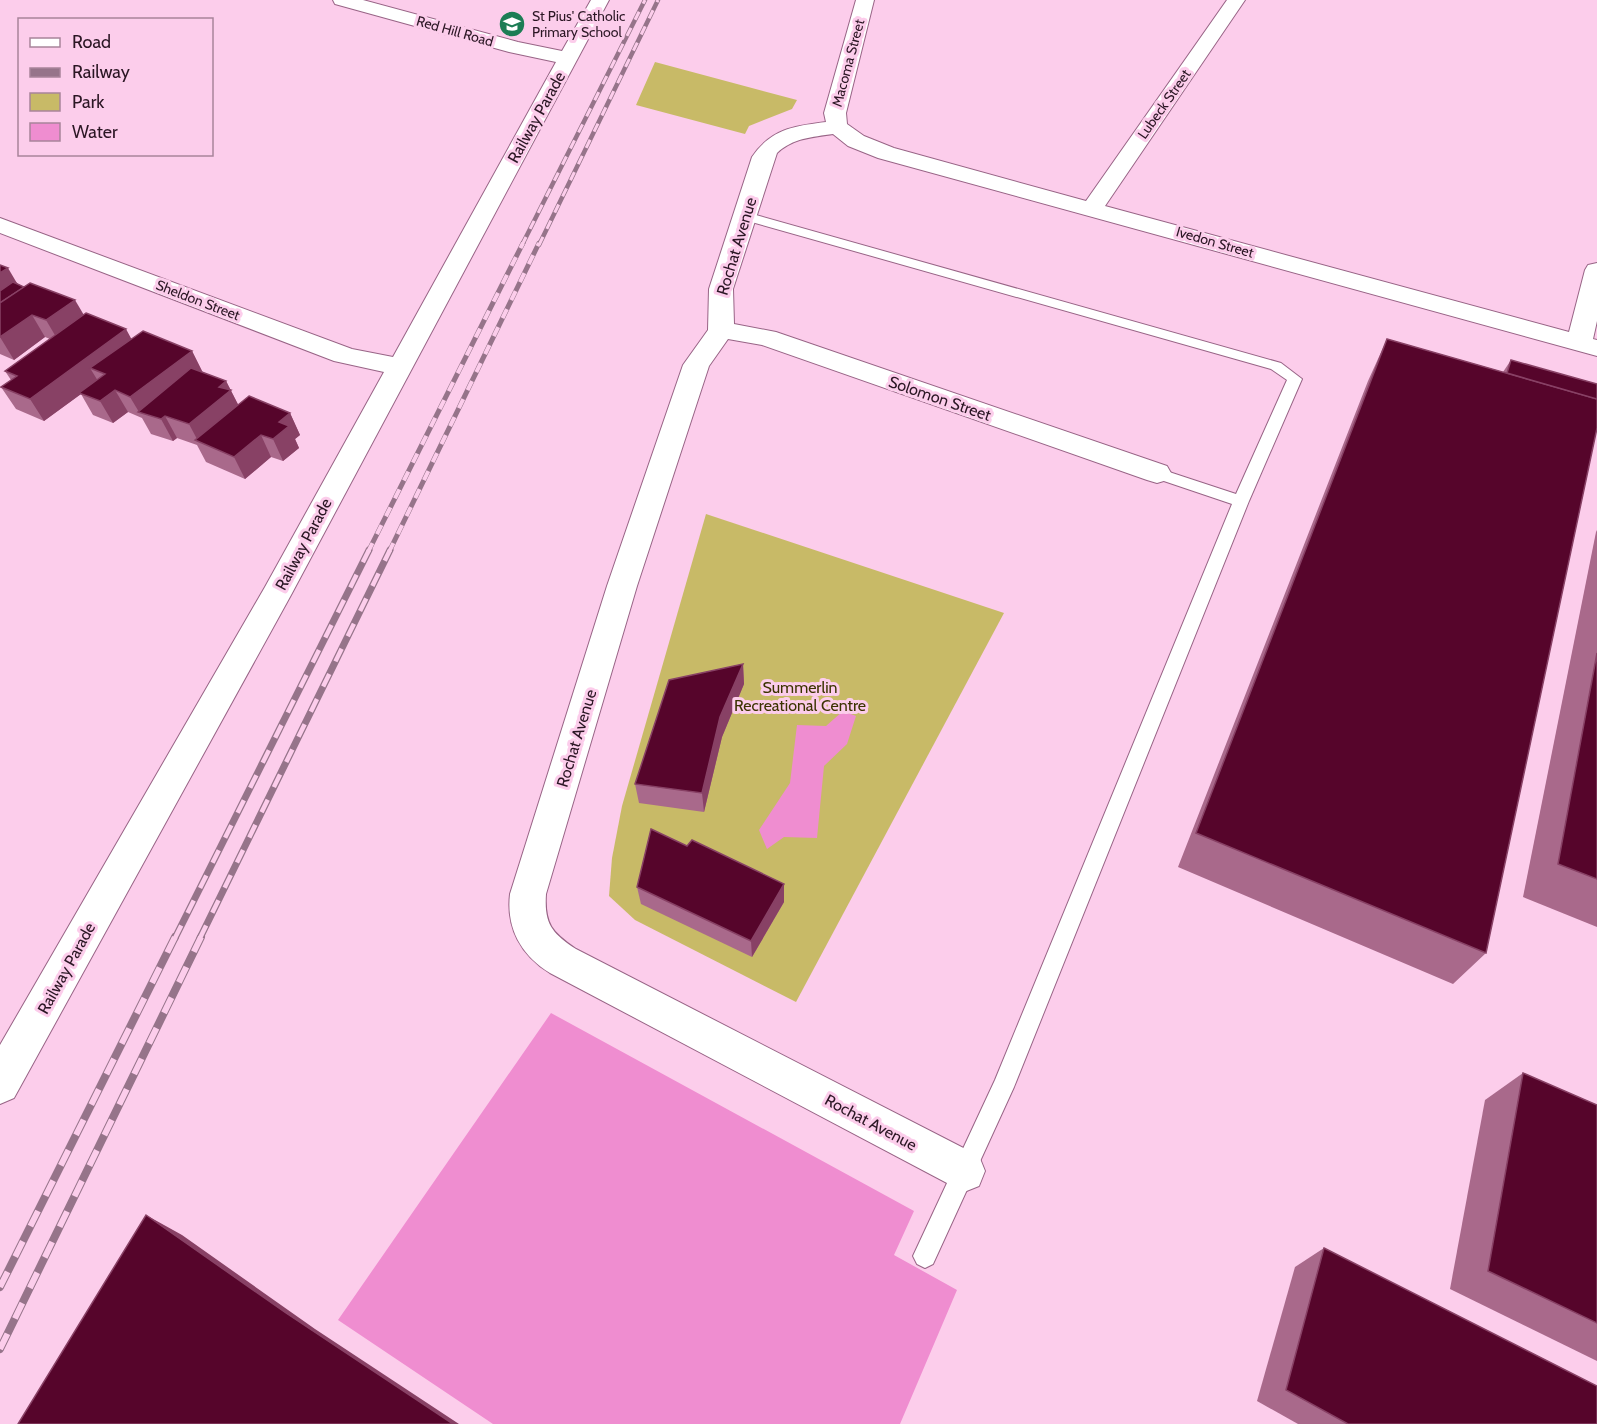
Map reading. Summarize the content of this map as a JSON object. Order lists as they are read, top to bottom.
{
  "streets": {
    "street": [
      "Red Hill Road",
      "Macoma Street",
      "Lubeck Street",
      "Railway Parade",
      "Ivedon Street",
      "Rochat Avenue",
      "Sheldon Street",
      "Solomon Street"
    ]
  },
  "crossings": [
    ["Red Hill Road", "Railway Parade"],
    ["Macoma Street", "Ivedon Street"],
    ["Macoma Street", "Rochat Avenue"],
    ["Lubeck Street", "Ivedon Street"],
    ["Railway Parade", "Sheldon Street"],
    ["Ivedon Street", "Rochat Avenue"],
    ["Rochat Avenue", "Solomon Street"]
  ],
  "parks": ["Summerlin Recreational Centre"],
  "places": {
    "school or university": ["St Pius' Catholic Primary School"]
  },
  "legend": [
    "Road",
    "Railway",
    "Park",
    "Water"
  ]
}
